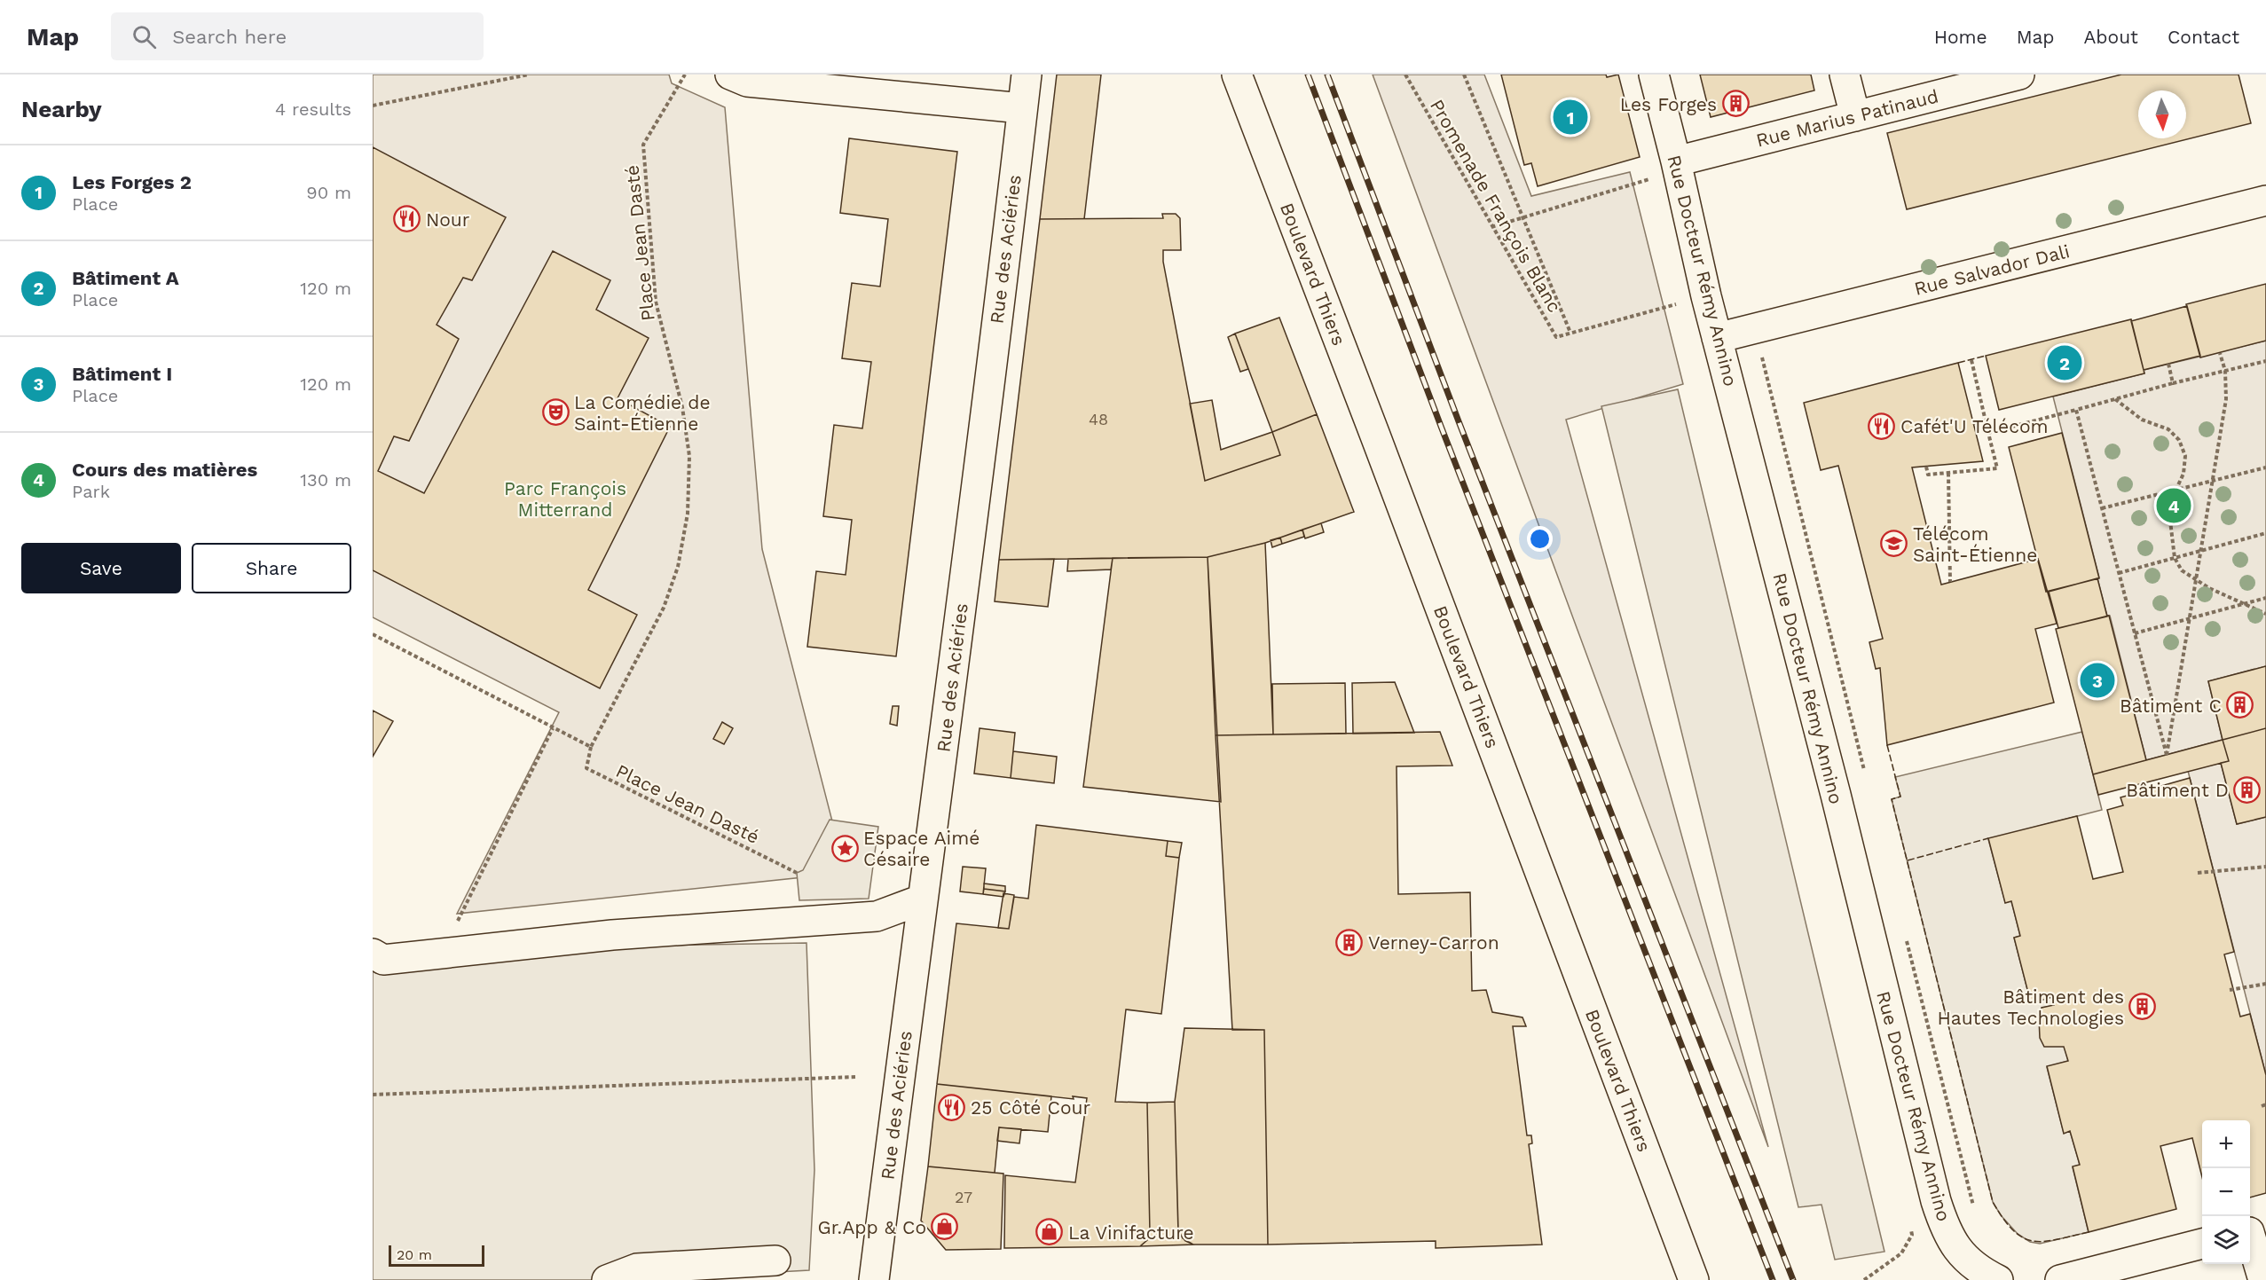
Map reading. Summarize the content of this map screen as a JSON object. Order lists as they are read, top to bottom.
{
  "streets": {
    "street": [
      "Rue Marius Patinaud",
      "Rue des Aciéries",
      "Rue Salvador Dali",
      "Rue Docteur Rémy Annino",
      "Boulevard Thiers"
    ],
    "path": ["Promenade François Blanc", "Place Jean Dasté"]
  },
  "crossings": [
    ["Rue Marius Patinaud", "Rue Docteur Rémy Annino"],
    ["Rue Salvador Dali", "Rue Docteur Rémy Annino"]
  ],
  "parks": ["Parc François Mitterrand"],
  "places": {
    "building": [
      "Les Forges",
      "Bâtiment C",
      "Bâtiment D",
      "Verney-Carron",
      "Bâtiment des Hautes Technologies"
    ],
    "restaurant": ["Nour", "Cafét'U Télécom", "25 Côté Cour"],
    "theatre": ["La Comédie de Saint-Étienne"],
    "school or university": ["Télécom Saint-Étienne"],
    "place": ["Espace Aimé Césaire"],
    "shop": ["Gr.App & Co", "La Vinifacture"]
  },
  "house_numbers": ["48", "27"],
  "scale_bar": "20 m",
  "north": "bottom",
  "page": {
    "header": "Map",
    "search": "Search here",
    "nav": [
      "Home",
      "Map",
      "About",
      "Contact"
    ],
    "heading": ["Nearby", "4 results"],
    "pins": [
      "1",
      "2",
      "4",
      "3"
    ],
    "list": [
      {
        "mark": "1",
        "name": "Les Forges 2",
        "note": "Place",
        "value": "90 m"
      },
      {
        "mark": "2",
        "name": "Bâtiment A",
        "note": "Place",
        "value": "120 m"
      },
      {
        "mark": "3",
        "name": "Bâtiment I",
        "note": "Place",
        "value": "120 m"
      },
      {
        "mark": "4",
        "name": "Cours des matières",
        "note": "Park",
        "value": "130 m"
      }
    ],
    "buttons": ["Save", "Share"],
    "map_buttons": ["+", "−"],
    "scale": "20 m"
  }
}
